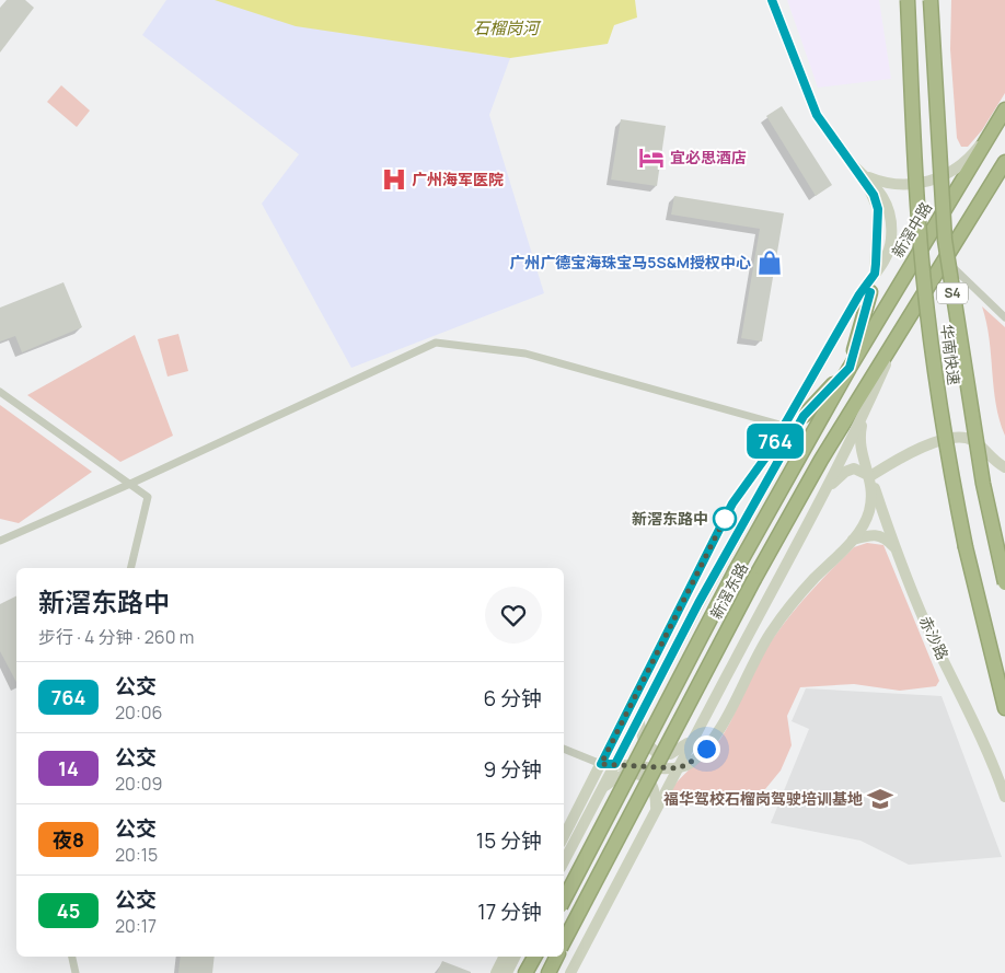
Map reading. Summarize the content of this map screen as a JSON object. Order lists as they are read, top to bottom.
{
  "streets": {
    "highway": [
      "新滘中路",
      "S4",
      "华南快速",
      "新滘东路"
    ],
    "main road": ["赤沙路"]
  },
  "crossings": [
    ["新滘中路", "新滘东路"]
  ],
  "water": ["石榴岗河"],
  "places": {
    "hotel": ["宜必思酒店"],
    "hospital": ["广州海军医院"],
    "shop": ["广州广德宝海珠宝马5S&M授权中心"],
    "other": ["新滘东路中"],
    "school or university": ["福华驾校石榴岗驾驶培训基地"]
  },
  "lines": ["bus line 764"],
  "page": {
    "on_map": "764",
    "heading": ["新滘东路中", "步行 · 4 分钟 · 260 m"],
    "list": [
      {
        "mark": "764",
        "name": "公交",
        "note": "20:06",
        "value": "6 分钟"
      },
      {
        "mark": "14",
        "name": "公交",
        "note": "20:09",
        "value": "9 分钟"
      },
      {
        "mark": "夜8",
        "name": "公交",
        "note": "20:15",
        "value": "15 分钟"
      },
      {
        "mark": "45",
        "name": "公交",
        "note": "20:17",
        "value": "17 分钟"
      }
    ]
  }
}
